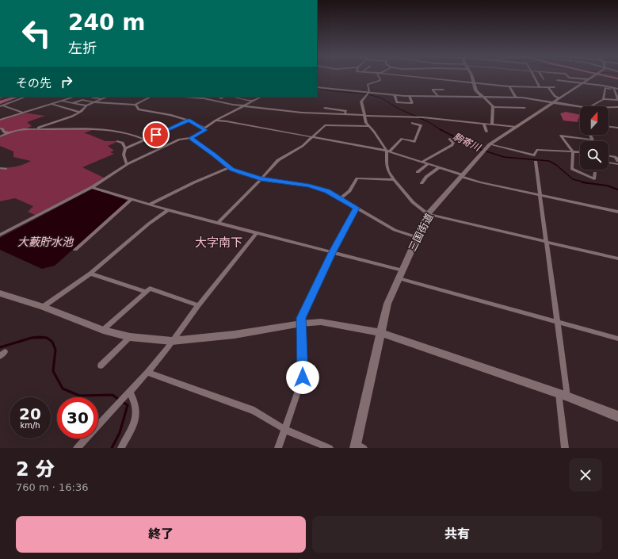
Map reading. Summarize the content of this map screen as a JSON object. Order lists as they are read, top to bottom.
{
  "streets": {
    "street": ["三国街道"]
  },
  "districts": ["大字南下"],
  "water": ["駒寄川", "大藪貯水池"],
  "north": "top",
  "page": {
    "turn": ["240 m", "左折"],
    "then": "その先",
    "speed": "20 km/h",
    "limit": "30",
    "heading": ["2 分", "760 m · 16:36"],
    "buttons": ["終了", "共有"]
  }
}
